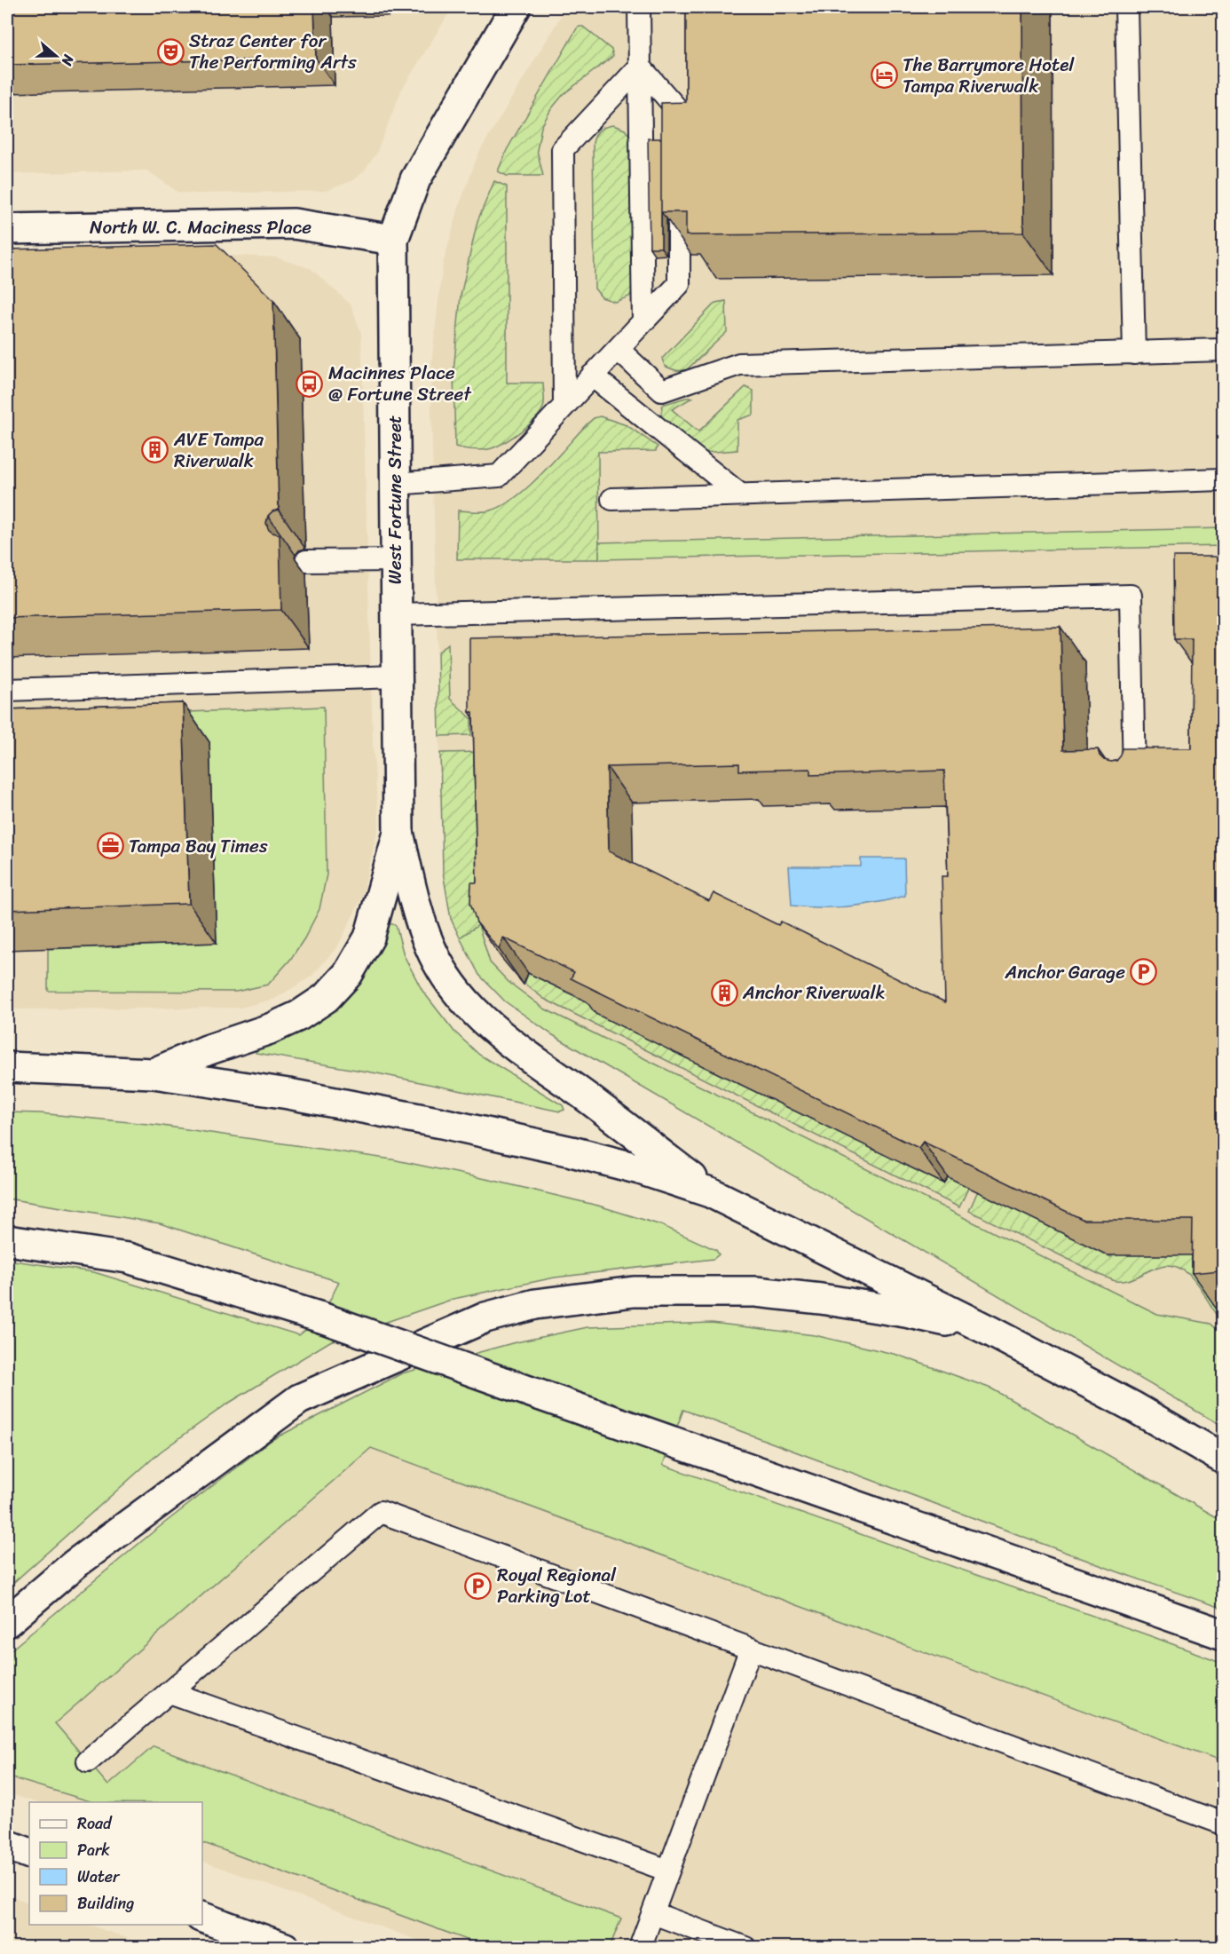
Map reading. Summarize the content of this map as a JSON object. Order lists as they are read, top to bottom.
{
  "streets": {
    "main road": ["North W. C. Maciness Place", "West Fortune Street"]
  },
  "crossings": [
    ["North W. C. Maciness Place", "West Fortune Street"]
  ],
  "places": {
    "theatre": ["Straz Center for The Performing Arts"],
    "hotel": ["The Barrymore Hotel Tampa Riverwalk"],
    "bus stop": ["Macinnes Place @ Fortune Street"],
    "building": ["AVE Tampa Riverwalk", "Anchor Riverwalk"],
    "office": ["Tampa Bay Times"],
    "parking": ["Anchor Garage", "Royal Regional Parking Lot"]
  },
  "legend": [
    "Road",
    "Park",
    "Water",
    "Building"
  ],
  "north": "right"
}
